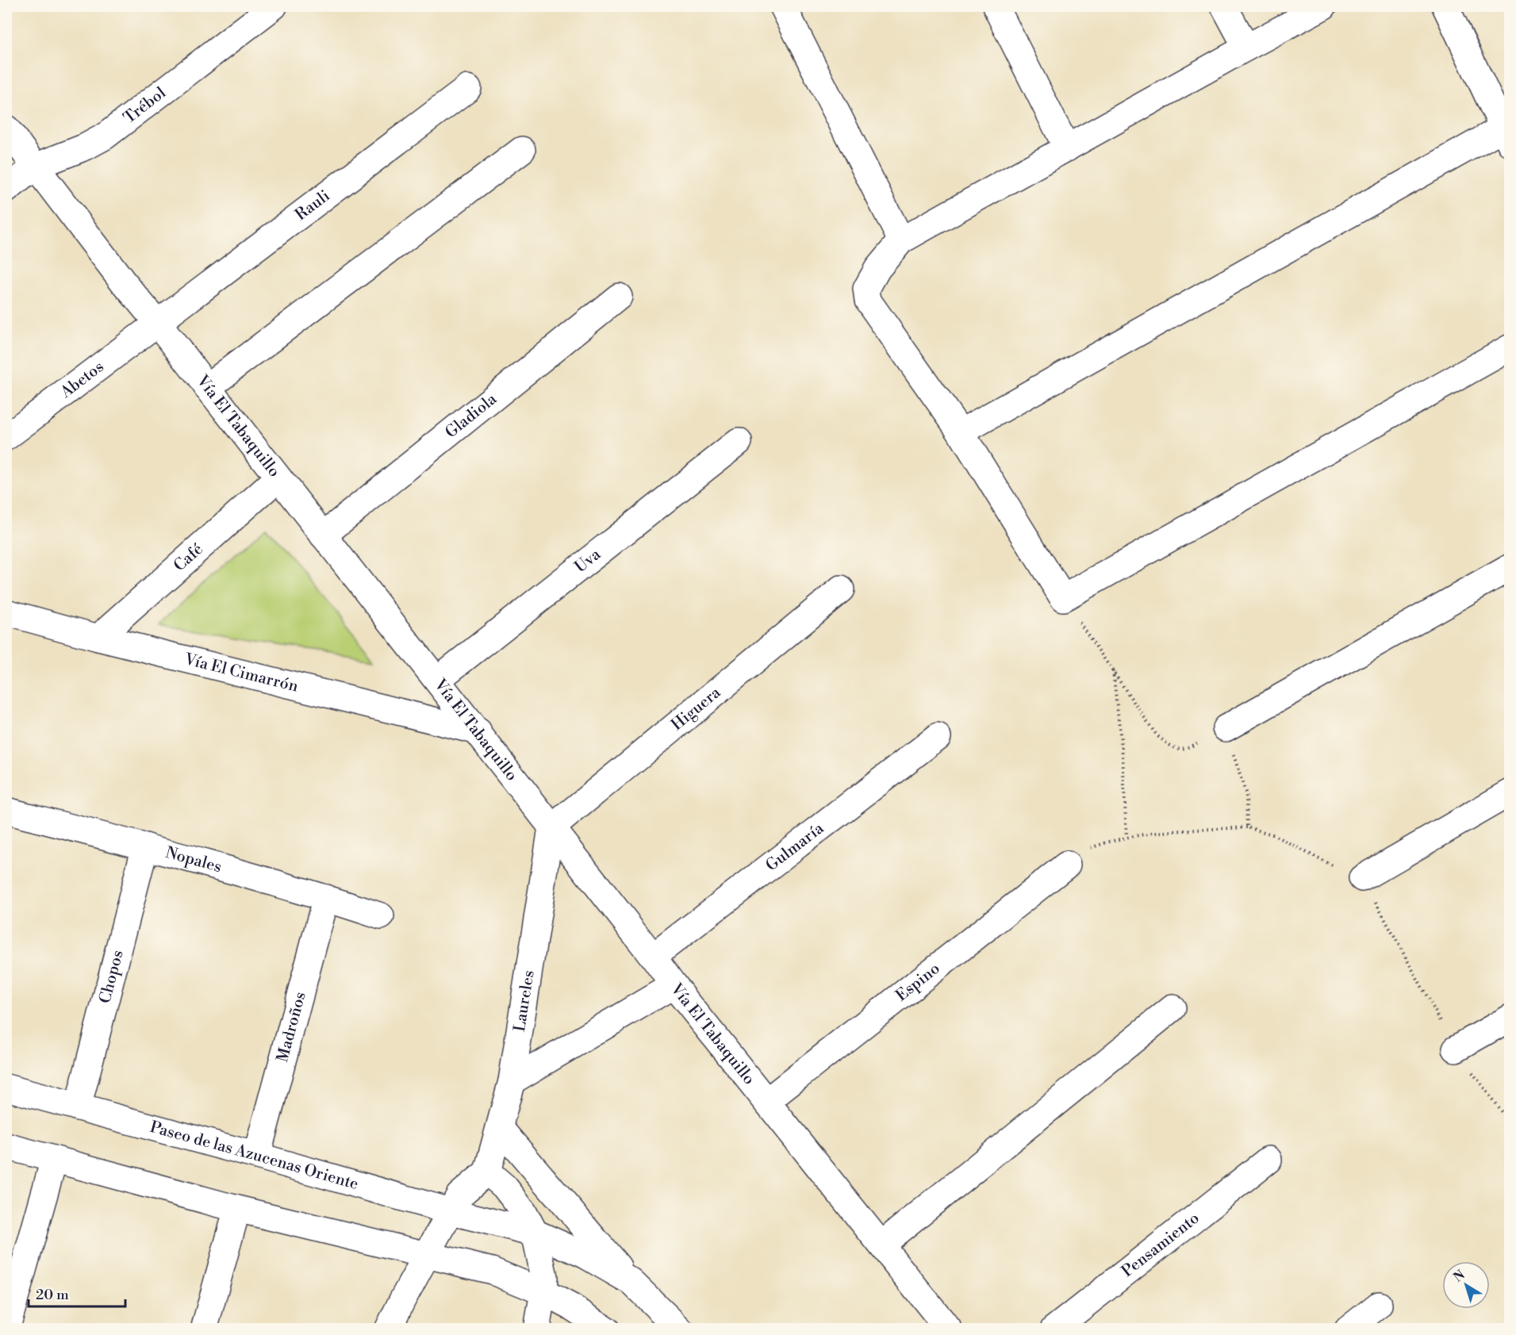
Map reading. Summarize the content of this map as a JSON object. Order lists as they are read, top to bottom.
{
  "streets": {
    "street": [
      "Trébol",
      "Rauli",
      "Abetos",
      "Gladiola",
      "Vía El Tabaquillo",
      "Café",
      "Uva",
      "Vía El Cimarrón",
      "Higuera",
      "Gulmaría",
      "Nopales",
      "Chopos",
      "Espino",
      "Laureles",
      "Madroños",
      "Paseo de las Azucenas Oriente",
      "Pensamiento"
    ]
  },
  "crossings": [
    ["Trébol", "Vía El Tabaquillo"],
    ["Rauli", "Abetos"],
    ["Rauli", "Vía El Tabaquillo"],
    ["Abetos", "Vía El Tabaquillo"],
    ["Gladiola", "Vía El Tabaquillo"],
    ["Vía El Tabaquillo", "Café"],
    ["Vía El Tabaquillo", "Uva"],
    ["Vía El Tabaquillo", "Vía El Cimarrón"],
    ["Vía El Tabaquillo", "Higuera"],
    ["Vía El Tabaquillo", "Gulmaría"],
    ["Vía El Tabaquillo", "Espino"],
    ["Vía El Tabaquillo", "Laureles"],
    ["Café", "Vía El Cimarrón"],
    ["Higuera", "Laureles"],
    ["Nopales", "Chopos"],
    ["Nopales", "Madroños"],
    ["Chopos", "Paseo de las Azucenas Oriente"],
    ["Madroños", "Paseo de las Azucenas Oriente"]
  ],
  "scale_bar": "20 m",
  "north": "top left"
}
